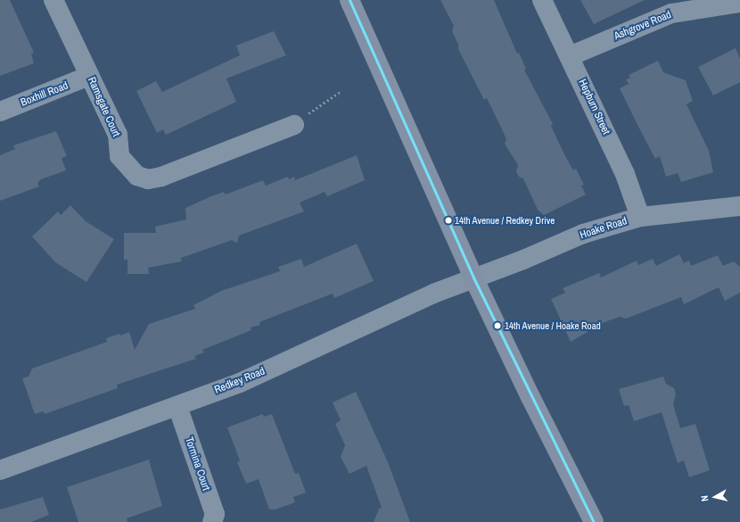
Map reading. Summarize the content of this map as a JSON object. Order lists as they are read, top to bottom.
{
  "streets": {
    "street": [
      "Ashgrove Road",
      "Boxhill Road",
      "Ramsgate Court",
      "Hepburn Street",
      "Hoake Road",
      "Redkey Road",
      "Tormina Court"
    ]
  },
  "crossings": [
    ["Ashgrove Road", "Hepburn Street"],
    ["Boxhill Road", "Ramsgate Court"],
    ["Hepburn Street", "Hoake Road"],
    ["Hoake Road", "Redkey Road"],
    ["Redkey Road", "Tormina Court"]
  ],
  "places": ["14th Avenue / Redkey Drive", "14th Avenue / Hoake Road"],
  "north": "left"
}
